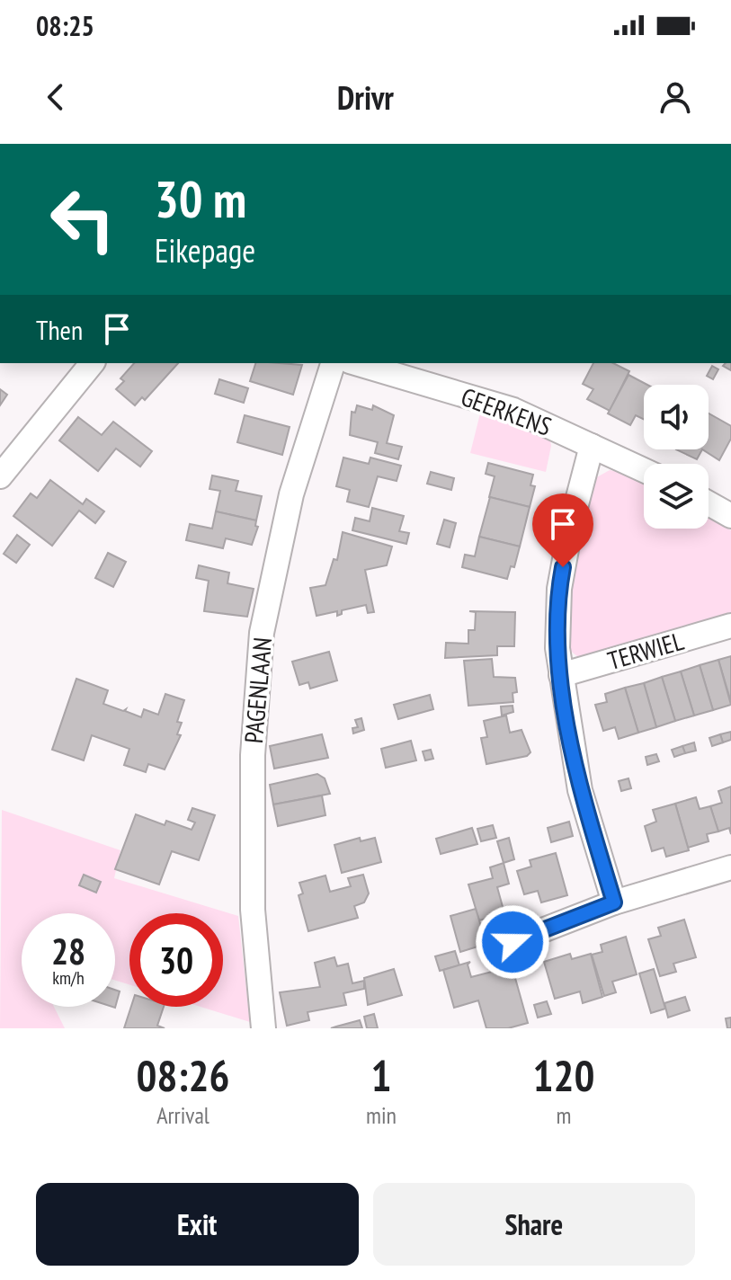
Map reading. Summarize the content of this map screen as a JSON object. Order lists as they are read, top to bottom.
{
  "streets": {
    "street": ["GEERKENS", "TERWIEL", "PAGENLAAN"]
  },
  "page": {
    "status": "08:25",
    "header": "Drivr",
    "turn": ["30 m", "Eikepage"],
    "then": "Then",
    "speed": "28 km/h",
    "limit": "30",
    "eta": [
      "08:26",
      "Arrival",
      "1",
      "min",
      "120",
      "m"
    ],
    "buttons": ["Exit", "Share"]
  }
}
